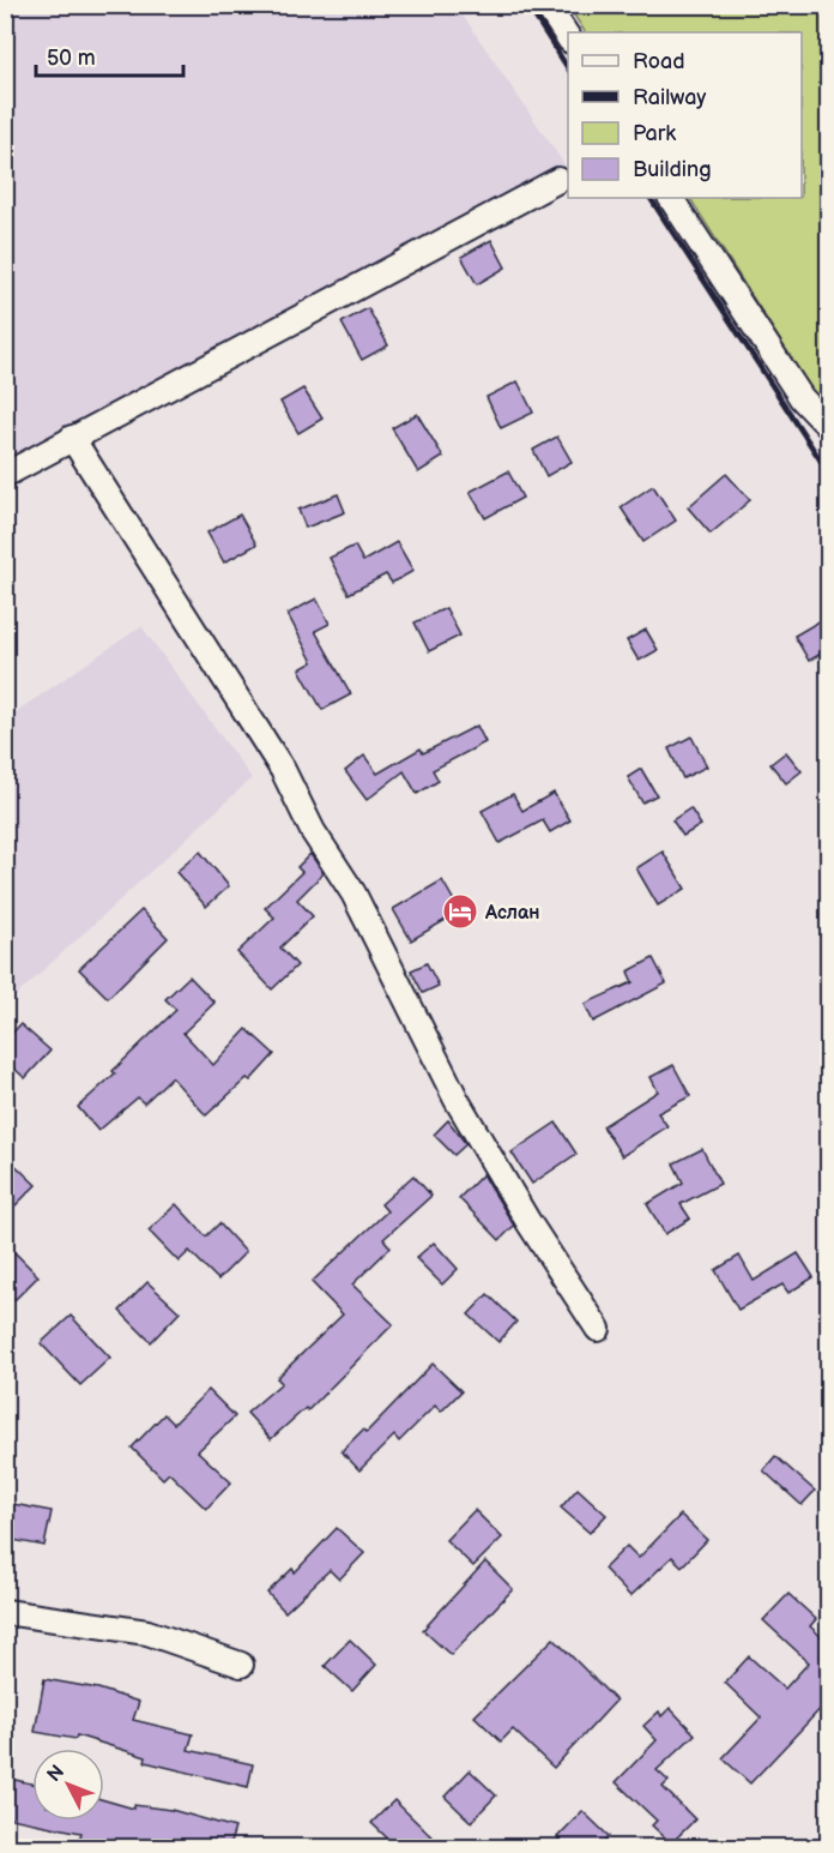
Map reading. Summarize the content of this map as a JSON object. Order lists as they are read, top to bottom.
{
  "places": {
    "hotel": ["Аслан"]
  },
  "legend": [
    "Road",
    "Railway",
    "Park",
    "Building"
  ],
  "scale_bar": "50 m",
  "north": "top left"
}
